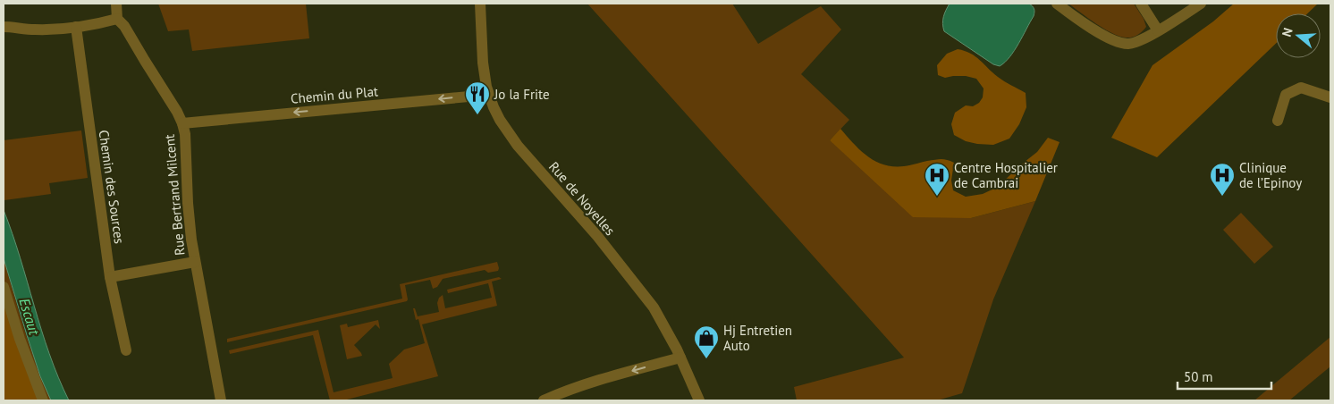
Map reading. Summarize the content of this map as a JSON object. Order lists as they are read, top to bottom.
{
  "streets": {
    "street": [
      "Chemin du Plat",
      "Chemin des Sources",
      "Rue Bertrand Milcent",
      "Rue de Noyelles"
    ]
  },
  "crossings": [
    ["Chemin du Plat", "Rue Bertrand Milcent"],
    ["Chemin du Plat", "Rue de Noyelles"]
  ],
  "one_way": ["Chemin du Plat"],
  "water": ["Escaut"],
  "places": {
    "restaurant": ["Jo la Frite"],
    "hospital": ["Centre Hospitalier de Cambrai", "Clinique de l’Epinoy"],
    "shop": ["Hj Entretien Auto"]
  },
  "scale_bar": "50 m",
  "north": "left"
}
